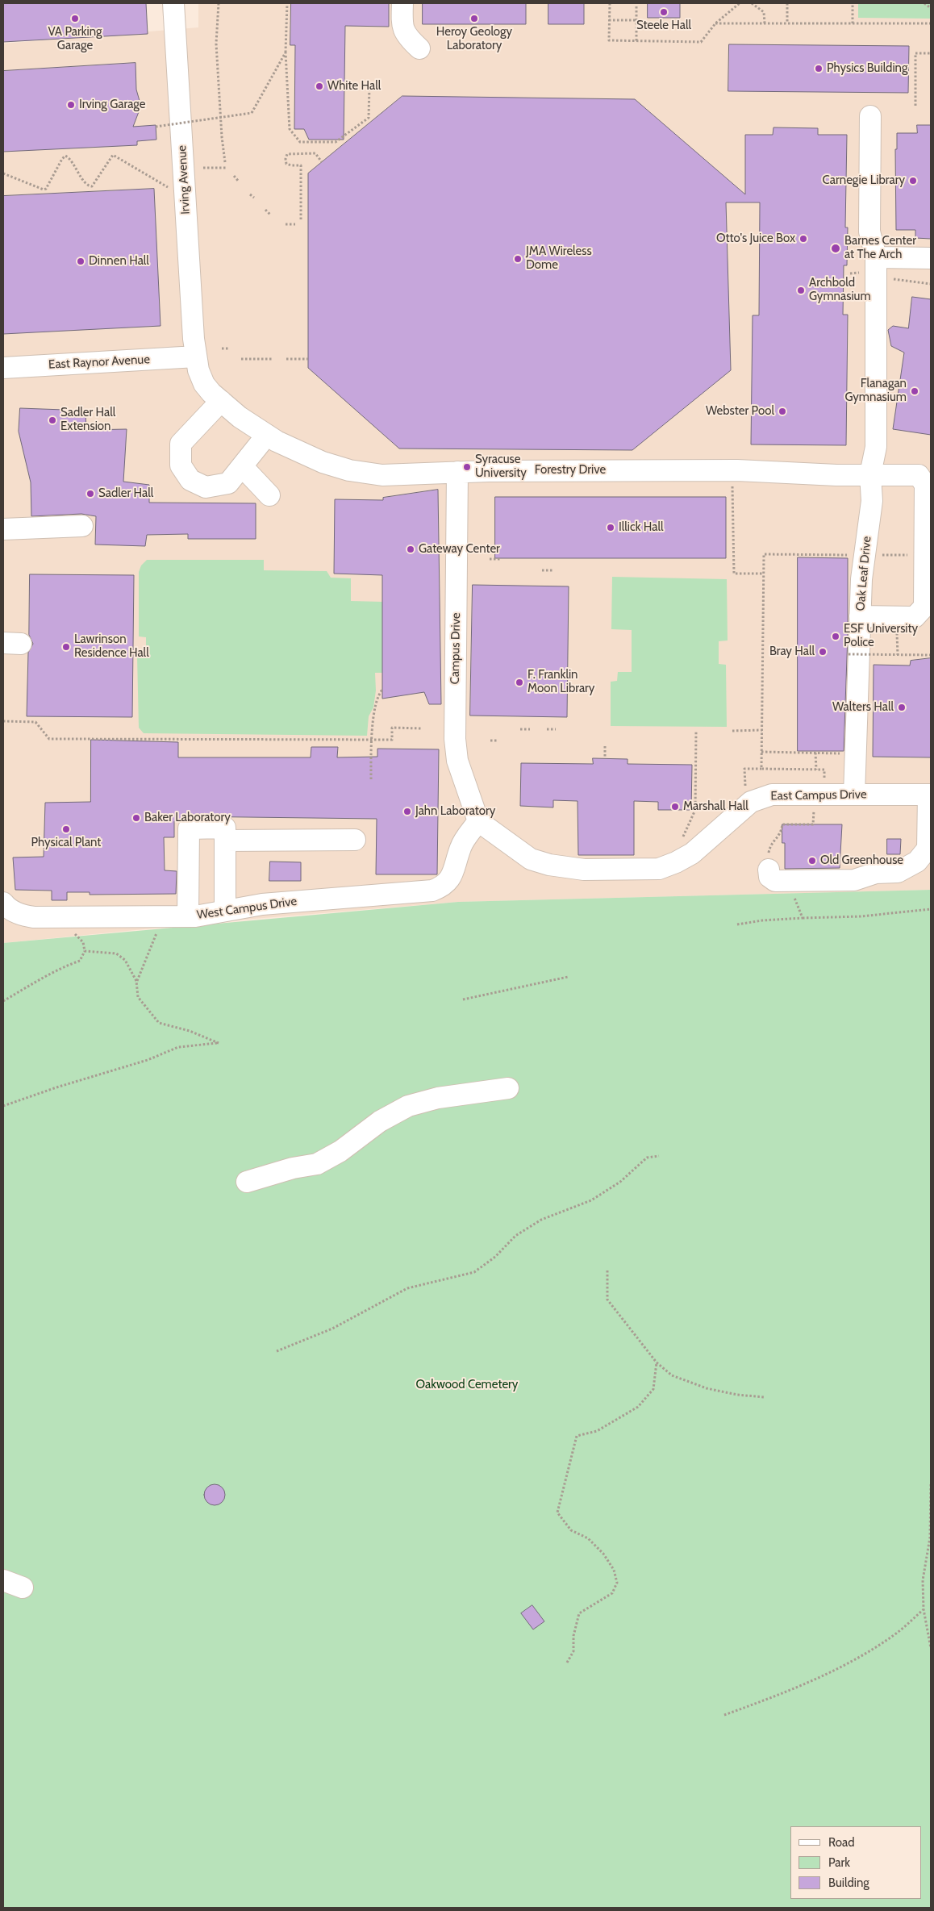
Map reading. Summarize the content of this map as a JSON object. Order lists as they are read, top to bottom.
{
  "streets": {
    "street": [
      "Irving Avenue",
      "East Raynor Avenue",
      "Forestry Drive",
      "Oak Leaf Drive",
      "Campus Drive",
      "East Campus Drive",
      "West Campus Drive"
    ]
  },
  "crossings": [
    ["Irving Avenue", "East Raynor Avenue"],
    ["Irving Avenue", "Forestry Drive"],
    ["East Raynor Avenue", "Forestry Drive"],
    ["Forestry Drive", "Oak Leaf Drive"],
    ["Forestry Drive", "Campus Drive"],
    ["Oak Leaf Drive", "East Campus Drive"],
    ["Campus Drive", "East Campus Drive"],
    ["Campus Drive", "West Campus Drive"],
    ["East Campus Drive", "West Campus Drive"]
  ],
  "parks": ["Oakwood Cemetery"],
  "places": [
    "Steele Hall",
    "VA Parking Garage",
    "Heroy Geology Laboratory",
    "Physics Building",
    "White Hall",
    "Irving Garage",
    "Carnegie Library",
    "Otto's Juice Box",
    "Barnes Center at The Arch",
    "JMA Wireless Dome",
    "Dinnen Hall",
    "Archbold Gymnasium",
    "Flanagan Gymnasium",
    "Webster Pool",
    "Sadler Hall Extension",
    "Syracuse University",
    "Sadler Hall",
    "Illick Hall",
    "Gateway Center",
    "ESF University Police",
    "Lawrinson Residence Hall",
    "Bray Hall",
    "F. Franklin Moon Library",
    "Walters Hall",
    "Marshall Hall",
    "Jahn Laboratory",
    "Baker Laboratory",
    "Physical Plant",
    "Old Greenhouse"
  ],
  "legend": ["Road", "Park", "Building"]
}
